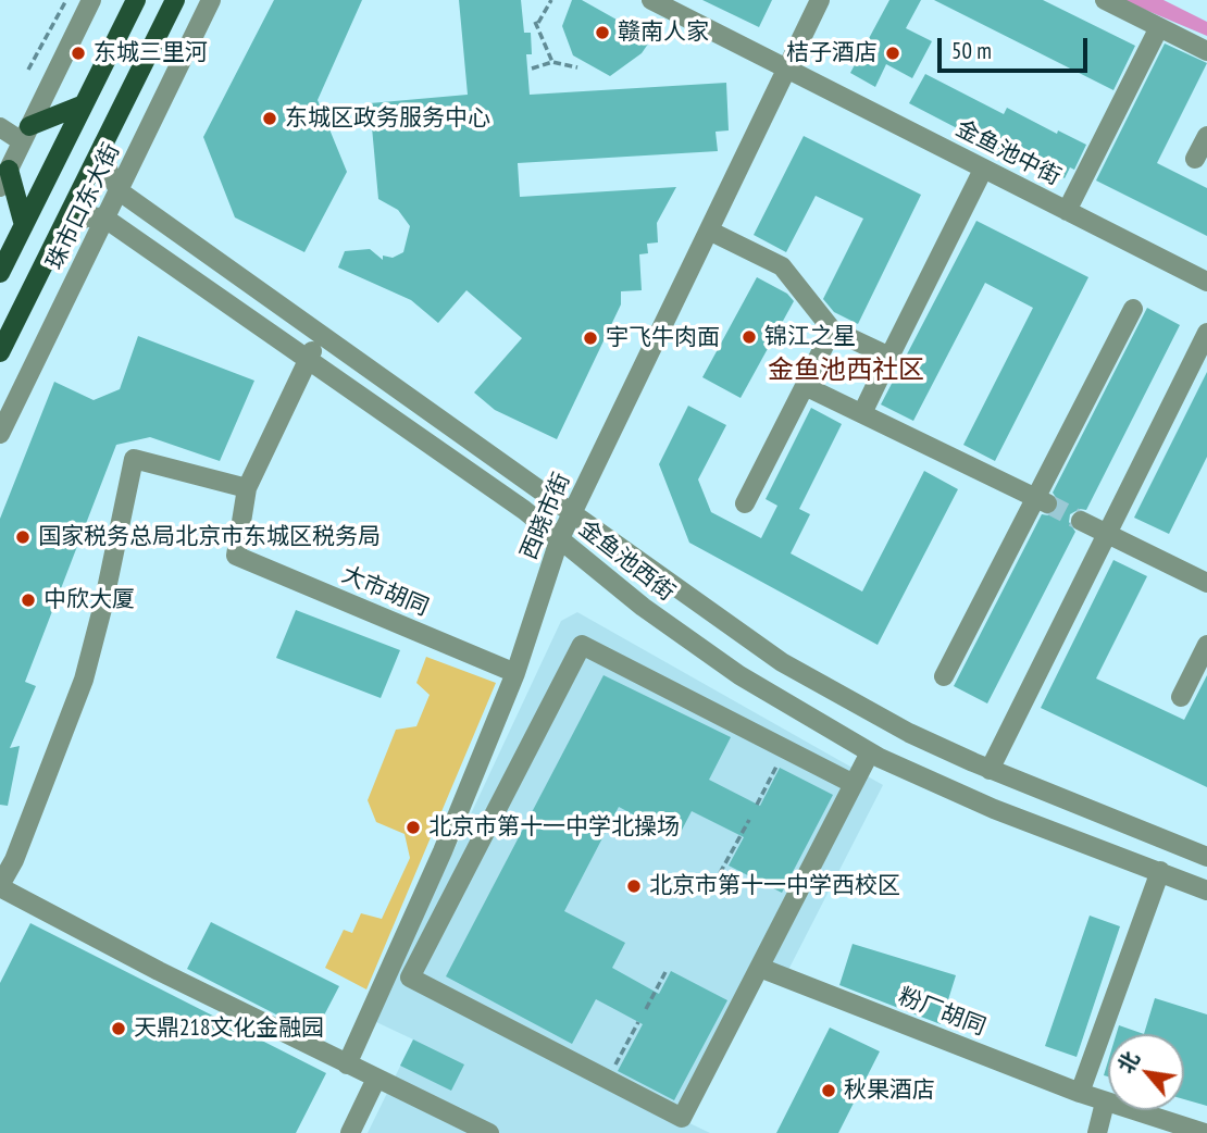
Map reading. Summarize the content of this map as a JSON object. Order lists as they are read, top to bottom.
{
  "streets": {
    "main road": ["珠市口东大街"],
    "street": [
      "金鱼池中街",
      "西晓市街",
      "金鱼池西街",
      "大市胡同",
      "粉厂胡同"
    ]
  },
  "crossings": [
    ["金鱼池中街", "西晓市街"],
    ["珠市口东大街", "金鱼池西街"],
    ["西晓市街", "金鱼池西街"],
    ["西晓市街", "大市胡同"]
  ],
  "districts": ["金鱼池西社区"],
  "places": [
    "赣南人家",
    "东城三里河",
    "桔子酒店",
    "东城区政务服务中心",
    "锦江之星",
    "宇飞牛肉面",
    "国家税务总局北京市东城区税务局",
    "中欣大厦",
    "北京市第十一中学北操场",
    "北京市第十一中学西校区",
    "天鼎218文化金融园",
    "秋果酒店"
  ],
  "scale_bar": "50 m",
  "north": "top left"
}
